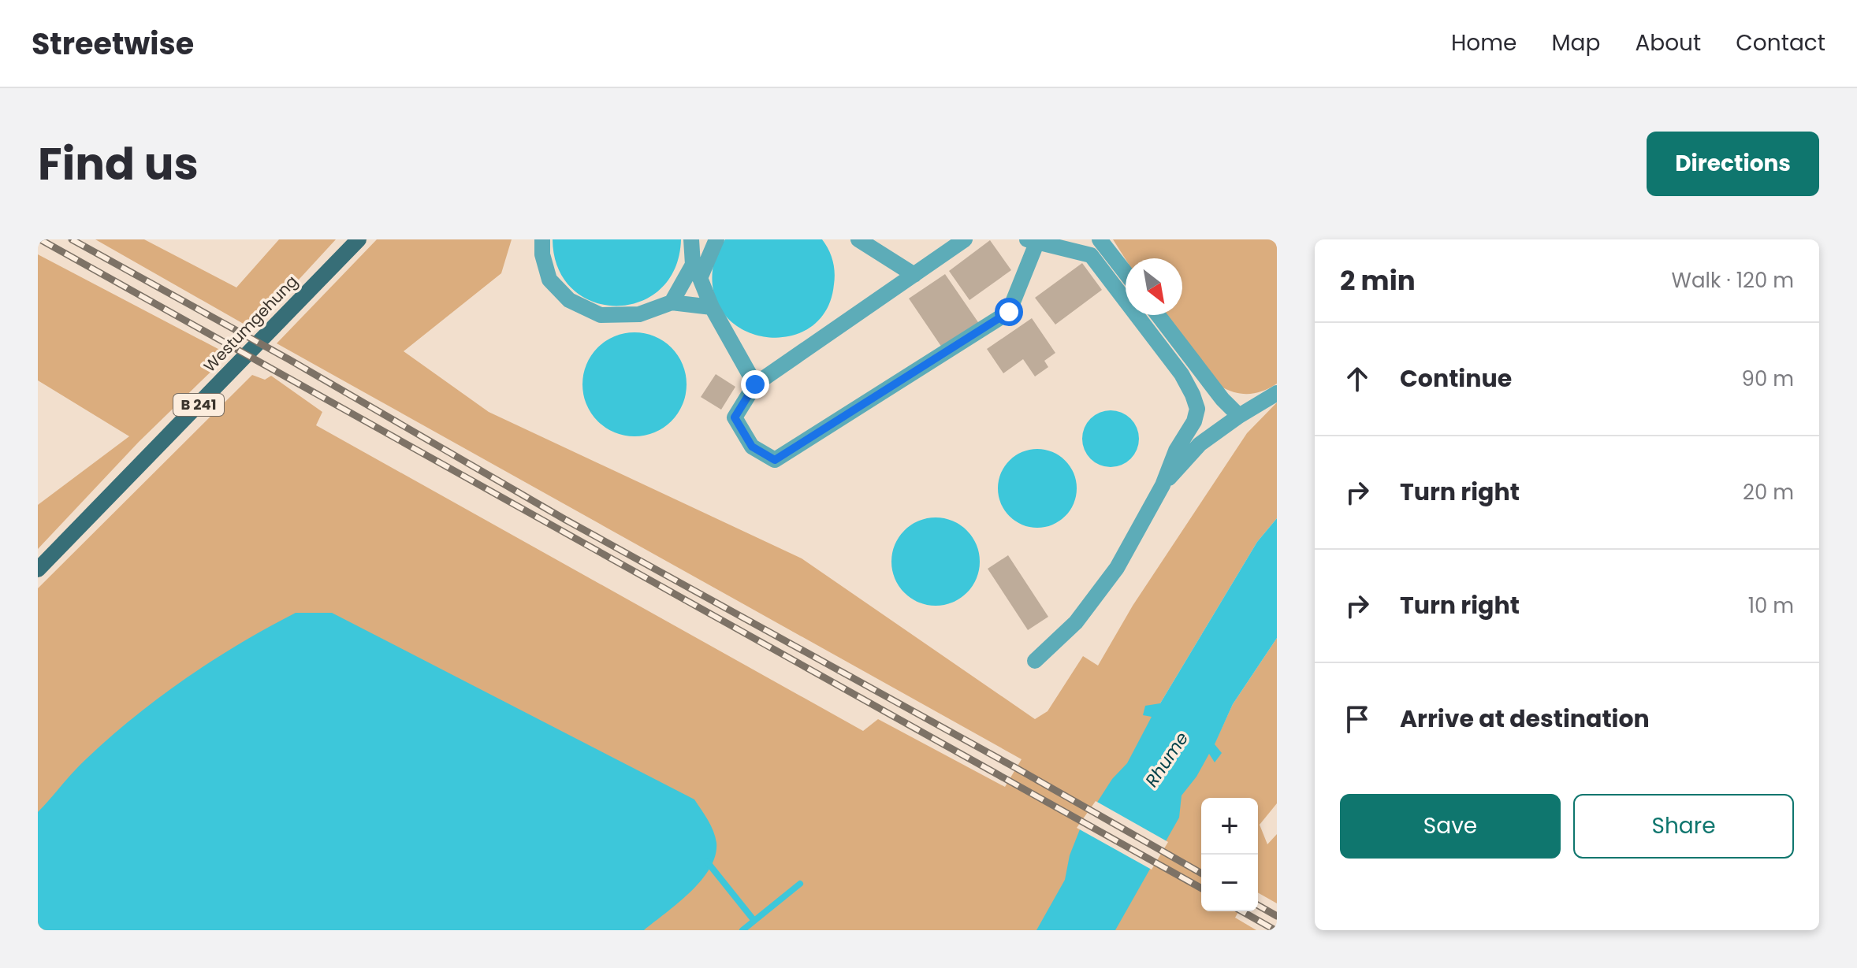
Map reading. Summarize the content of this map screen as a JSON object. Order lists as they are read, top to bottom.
{
  "streets": {
    "main road": ["Westumgehung", "B 241"]
  },
  "water": ["Rhume"],
  "north": "bottom right",
  "page": {
    "header": "Streetwise",
    "nav": [
      "Home",
      "Map",
      "About",
      "Contact"
    ],
    "title": "Find us",
    "buttons": [
      "Directions",
      ["Save", "Share"]
    ],
    "heading": ["2 min", "Walk · 120 m"],
    "list": [
      ["Continue", "90 m"],
      ["Turn right", "20 m"],
      ["Turn right", "10 m"],
      "Arrive at destination"
    ],
    "map_buttons": ["+", "−"]
  }
}
